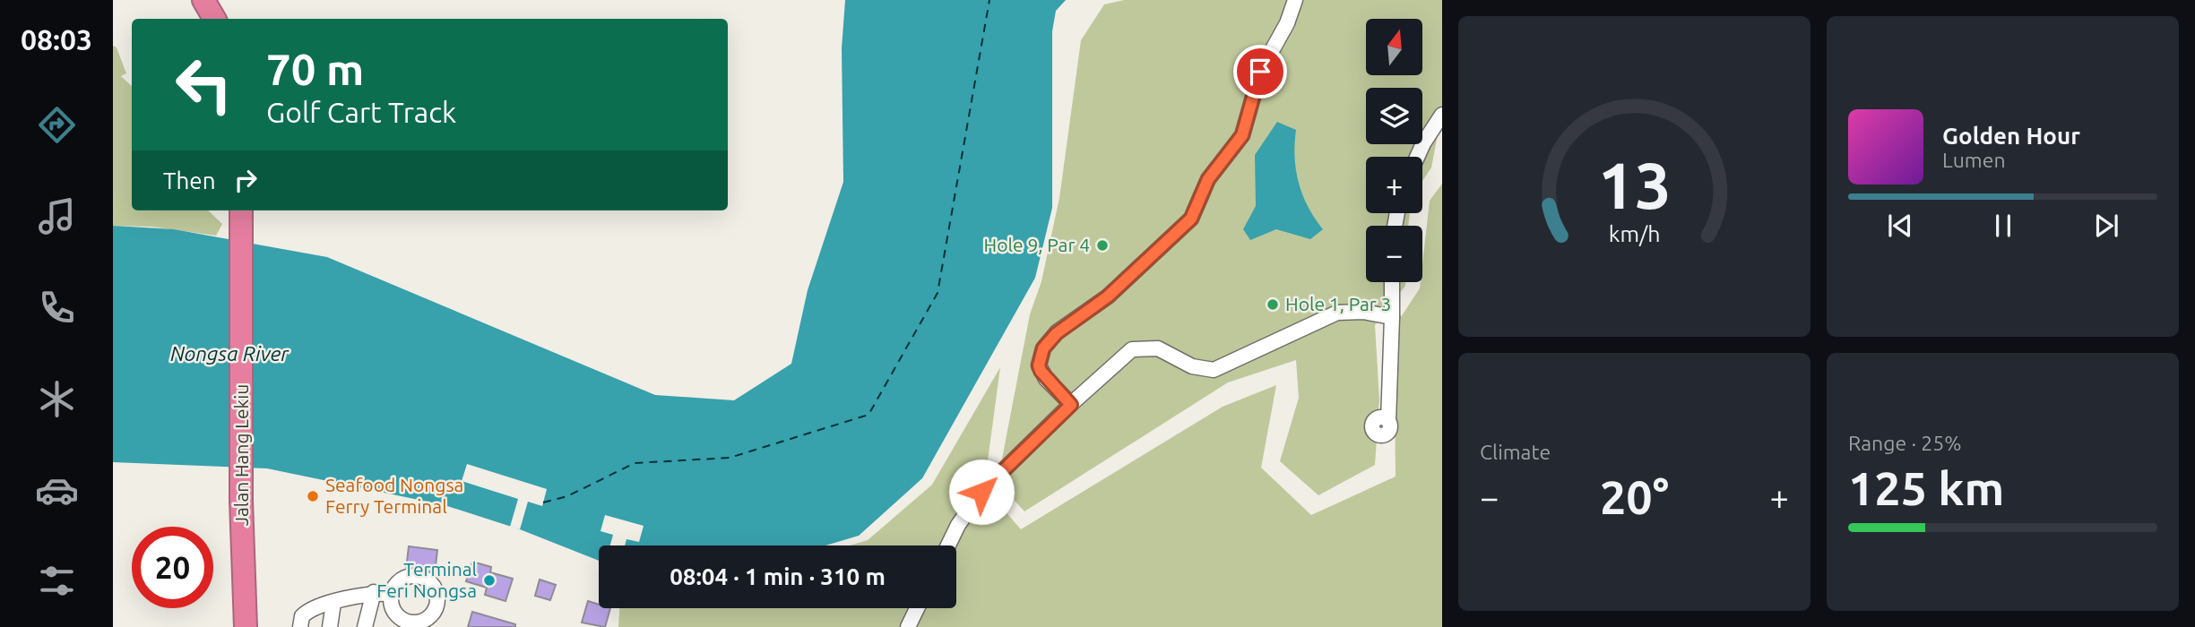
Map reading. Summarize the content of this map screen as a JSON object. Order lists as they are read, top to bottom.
{
  "streets": {
    "highway": ["Jalan Hang Lekiu"]
  },
  "water": ["Nongsa River"],
  "places": [
    "Hole 9, Par 4",
    "Hole 1, Par 3",
    "Seafood Nongsa Ferry Terminal",
    "Terminal Feri Nongsa"
  ],
  "north": "top",
  "page": {
    "tabs": "08:03",
    "map_buttons": ["+", "−"],
    "turn": ["70 m", "Golf Cart Track"],
    "song": ["Golden Hour", "Lumen"],
    "then": "Then",
    "tile": [
      "Climate",
      ["Range · 25%", "125 km"]
    ],
    "heat": ["−", "20°", "+"],
    "limit": "20",
    "trip": "08:04 · 1 min · 310 m",
    "gauge": ["13", "km/h"]
  }
}
